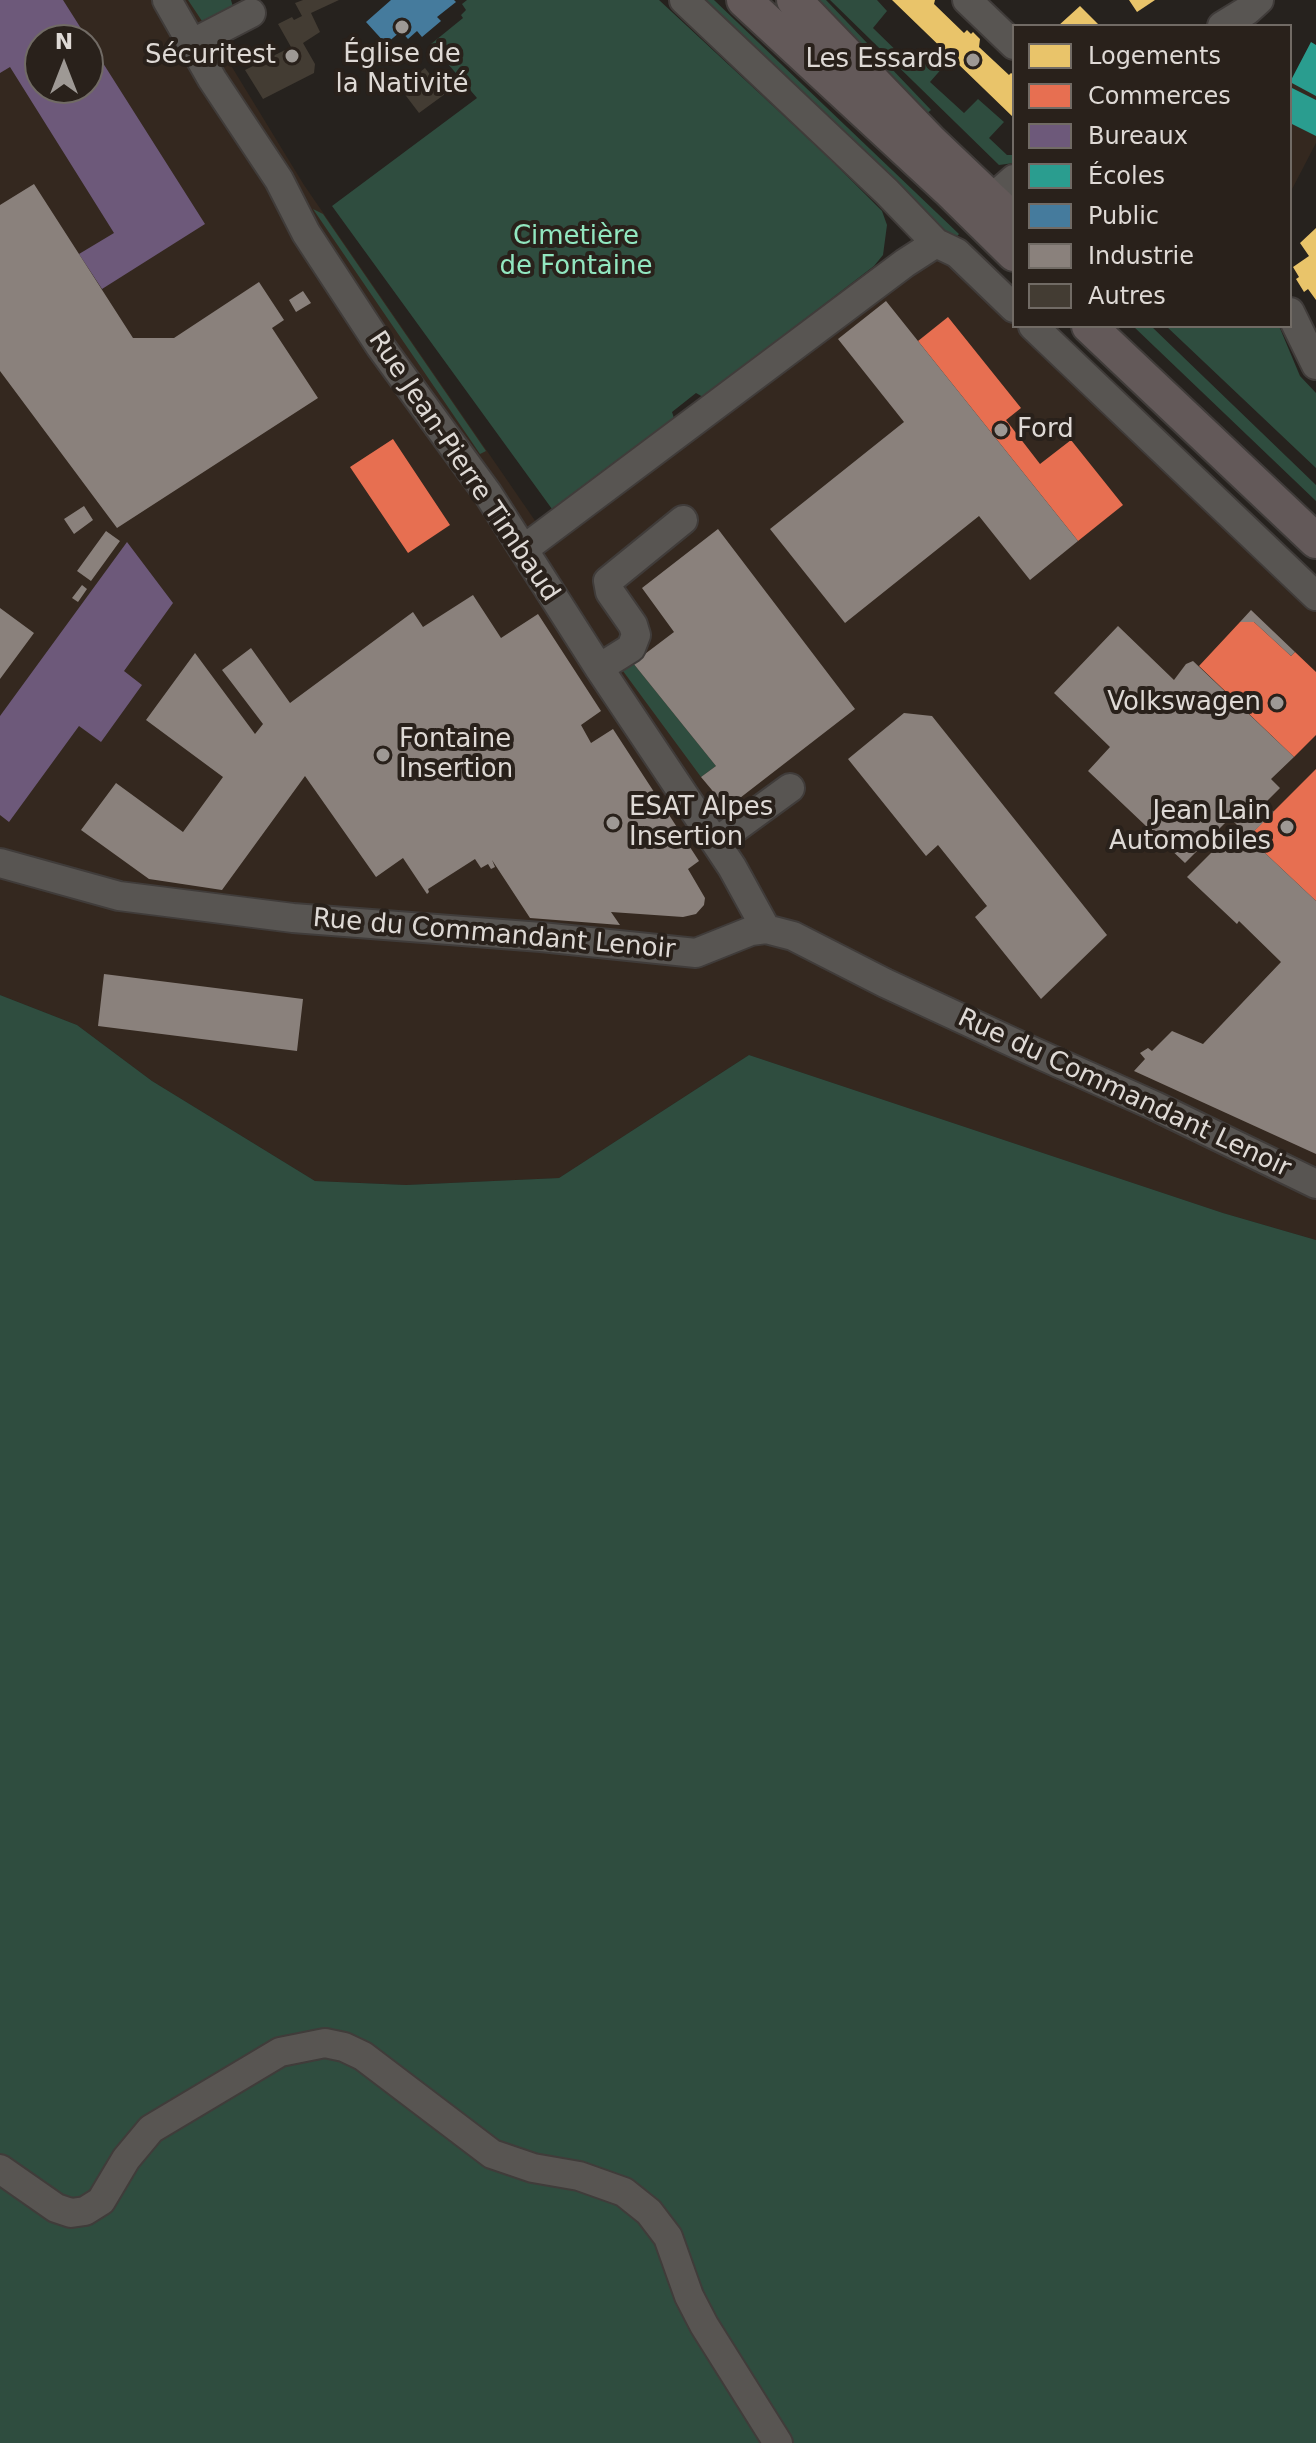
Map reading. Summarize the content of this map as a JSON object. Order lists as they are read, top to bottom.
{
  "streets": {
    "street": ["Rue Jean-Pierre Timbaud", "Rue du Commandant Lenoir"]
  },
  "crossings": [
    ["Rue Jean-Pierre Timbaud", "Rue du Commandant Lenoir"]
  ],
  "parks": ["Cimetière de Fontaine"],
  "places": [
    "Église de la Nativité",
    "Sécuritest",
    "Les Essards",
    "Ford",
    "Volkswagen",
    "Fontaine Insertion",
    "ESAT Alpes Insertion",
    "Jean Lain Automobiles"
  ],
  "legend": [
    "Logements",
    "Commerces",
    "Bureaux",
    "Écoles",
    "Public",
    "Industrie",
    "Autres"
  ],
  "north": "top"
}
